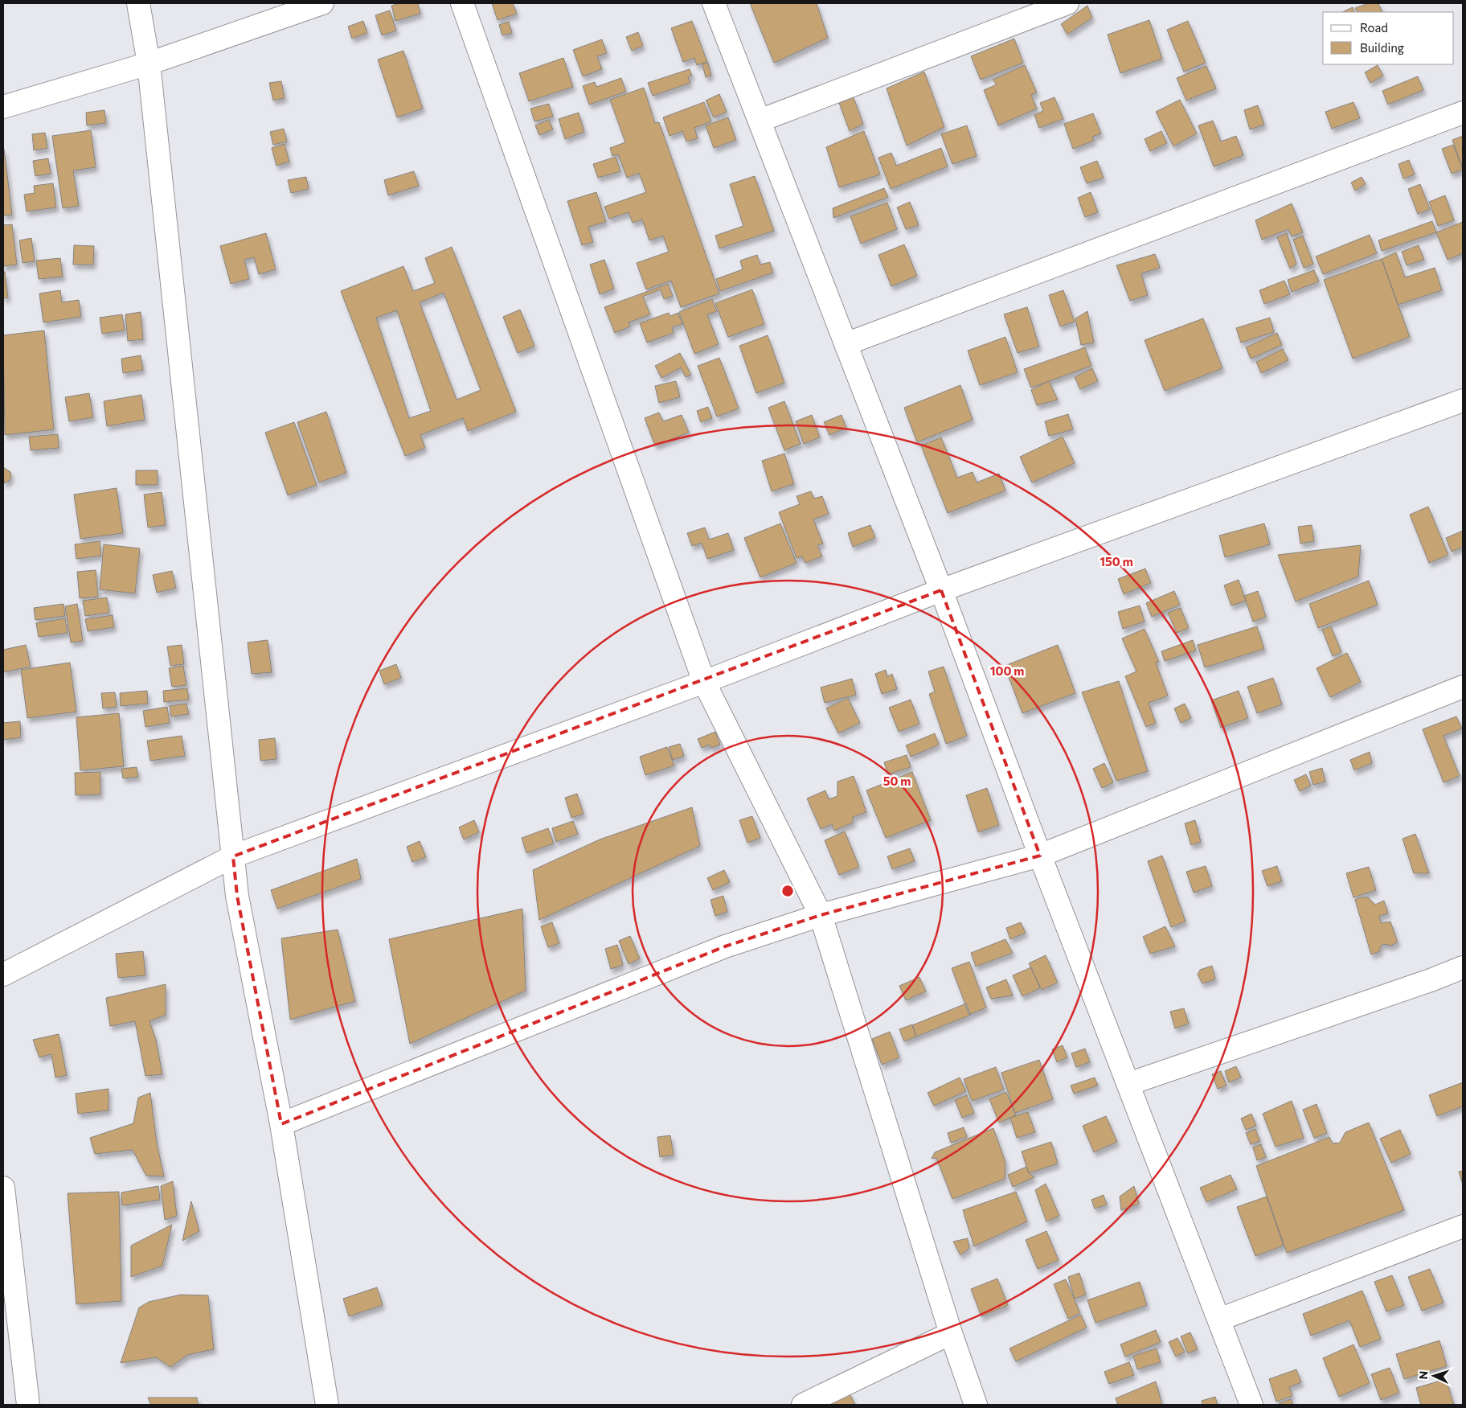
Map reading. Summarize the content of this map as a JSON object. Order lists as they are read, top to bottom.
{
  "legend": ["Road", "Building"],
  "north": "left",
  "rings": ["150 m", "100 m", "50 m"]
}
